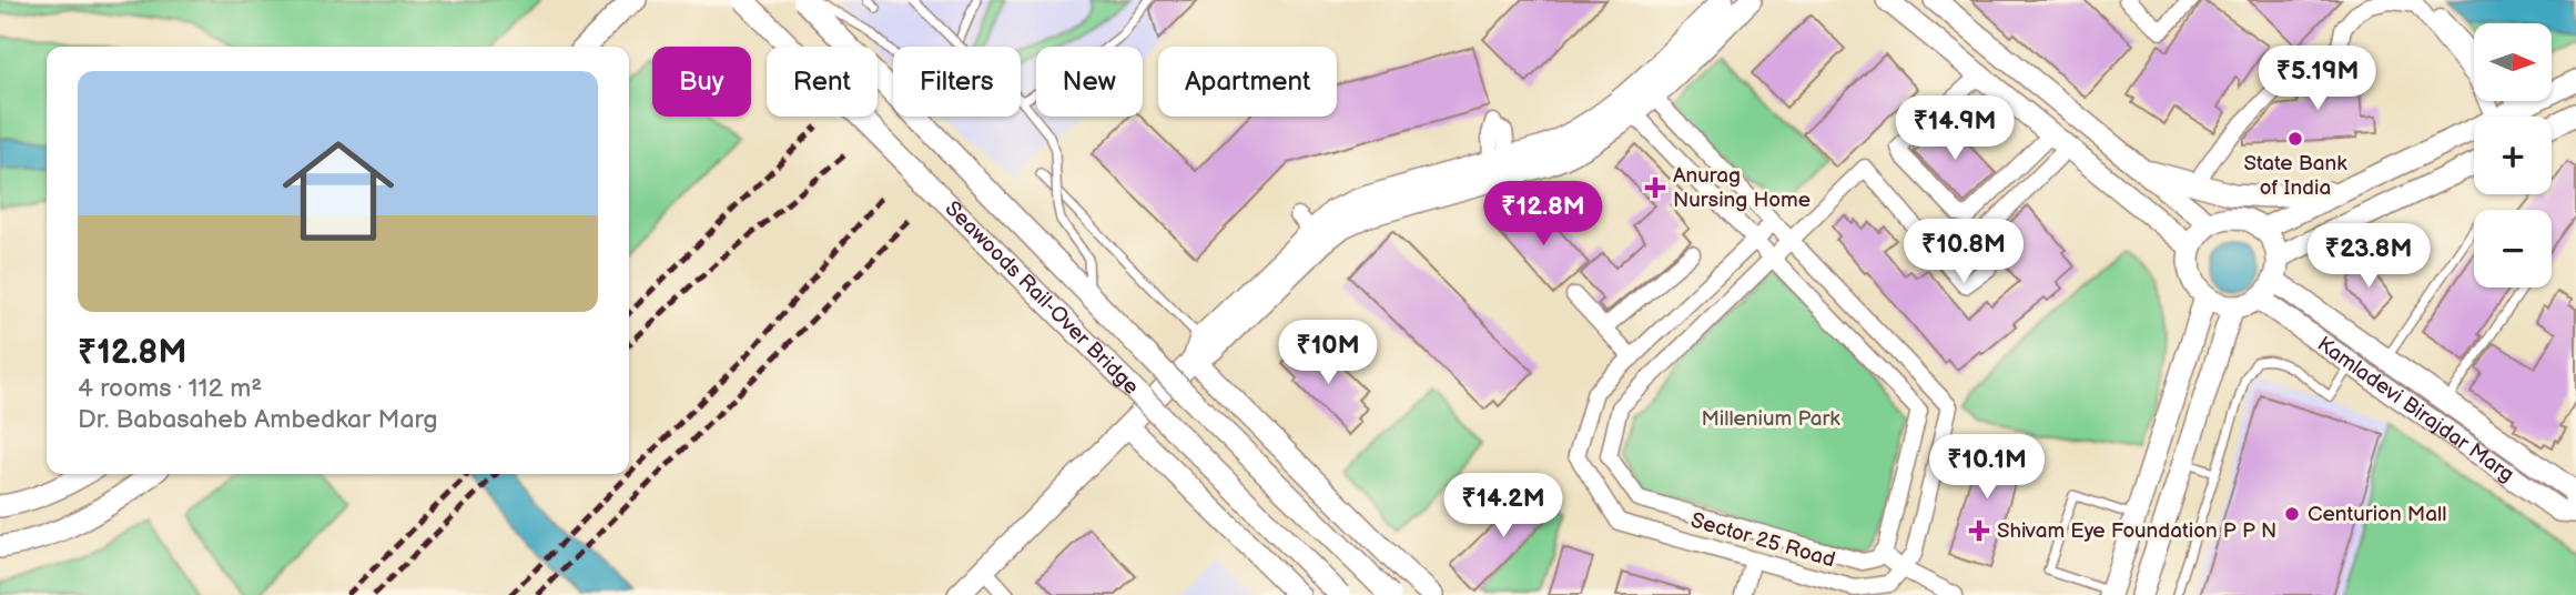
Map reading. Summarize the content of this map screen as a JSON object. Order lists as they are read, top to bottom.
{
  "streets": {
    "main road": ["Seawoods Rail-Over Bridge", "Kamladevi Birajdar Marg"],
    "street": ["Sector 25 Road"]
  },
  "parks": ["Millenium Park"],
  "places": {
    "other": ["State Bank of India", "Centurion Mall"],
    "health": ["Anurag Nursing Home", "Shivam Eye Foundation P P N"]
  },
  "north": "right",
  "page": {
    "map_buttons": ["+", "−"],
    "price": [
      "₹5.19M",
      "₹14.9M",
      "₹12.8M",
      "₹10.8M",
      "₹23.8M",
      "₹10M",
      "₹10.1M",
      "₹14.2M"
    ],
    "chip": [
      "Buy",
      "Rent",
      "Filters",
      "New",
      "Apartment"
    ],
    "list": [
      {
        "name": "₹12.8M",
        "note": "4 rooms · 112 m² · Dr. Babasaheb Ambedkar Marg"
      }
    ]
  }
}
